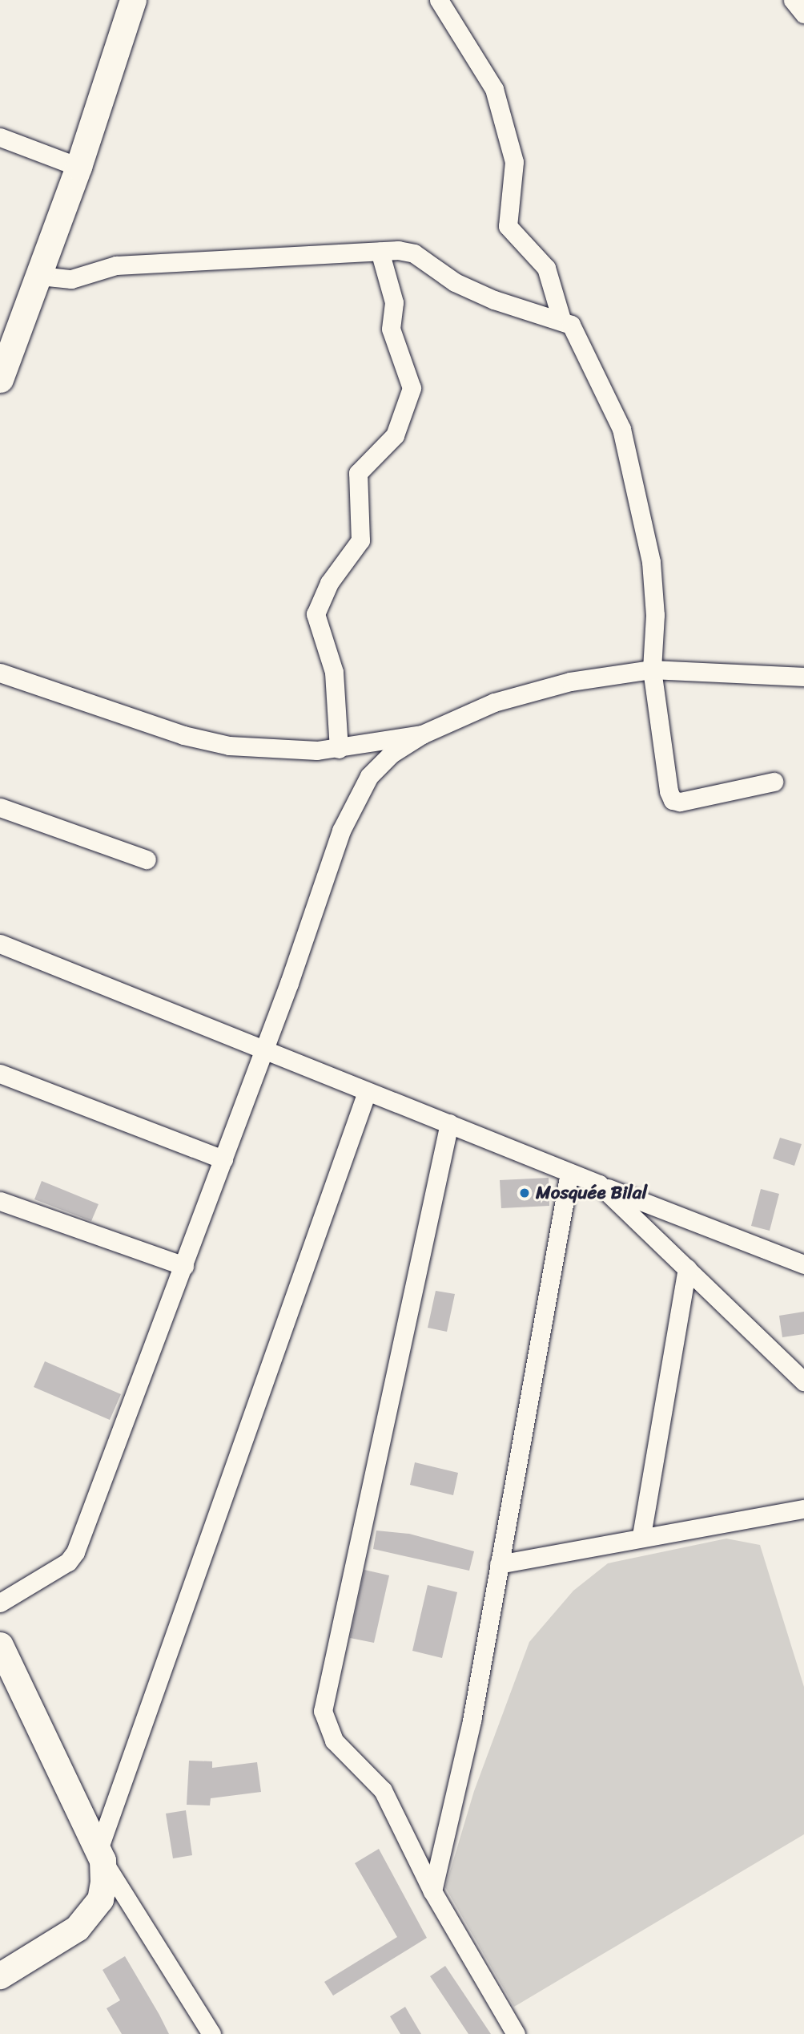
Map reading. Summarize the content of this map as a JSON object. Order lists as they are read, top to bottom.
{
  "places": ["Mosquée Bilal"]
}
